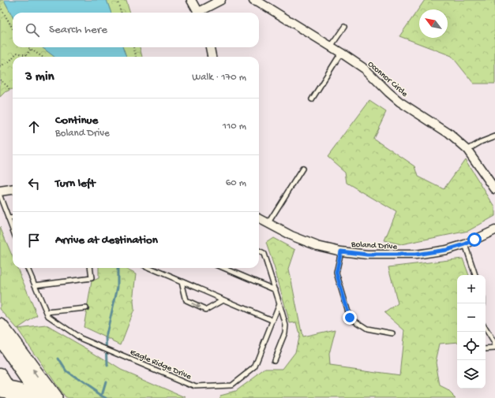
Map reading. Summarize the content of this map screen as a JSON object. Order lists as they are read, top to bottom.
{
  "streets": {
    "street": ["Oconnor Circle", "Boland Drive"],
    "lane": ["Eagle Ridge Drive"]
  },
  "north": "top left",
  "page": {
    "search": "Search here",
    "heading": ["3 min", "Walk · 170 m"],
    "list": [
      ["Continue", "Boland Drive", "110 m"],
      ["Turn left", "60 m"],
      "Arrive at destination"
    ],
    "map_buttons": ["+", "−"]
  }
}
